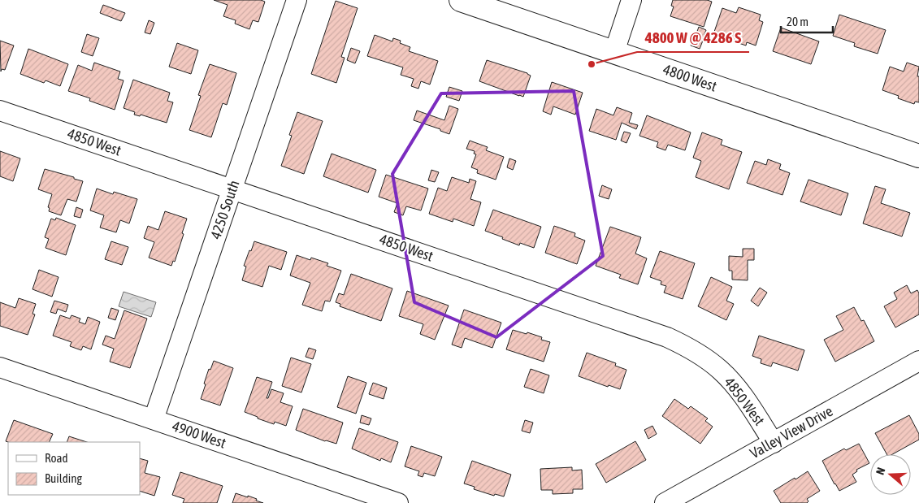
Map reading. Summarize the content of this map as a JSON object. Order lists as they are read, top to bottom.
{
  "streets": {
    "main road": ["4800 West"],
    "street": [
      "4850 West",
      "4250 South",
      "Valley View Drive",
      "4900 West"
    ]
  },
  "crossings": [
    ["4850 West", "4250 South"],
    ["4850 West", "Valley View Drive"],
    ["4250 South", "4900 West"]
  ],
  "places": ["4800 W @ 4286 S"],
  "legend": ["Road", "Building"],
  "scale_bar": "20 m",
  "north": "left"
}
